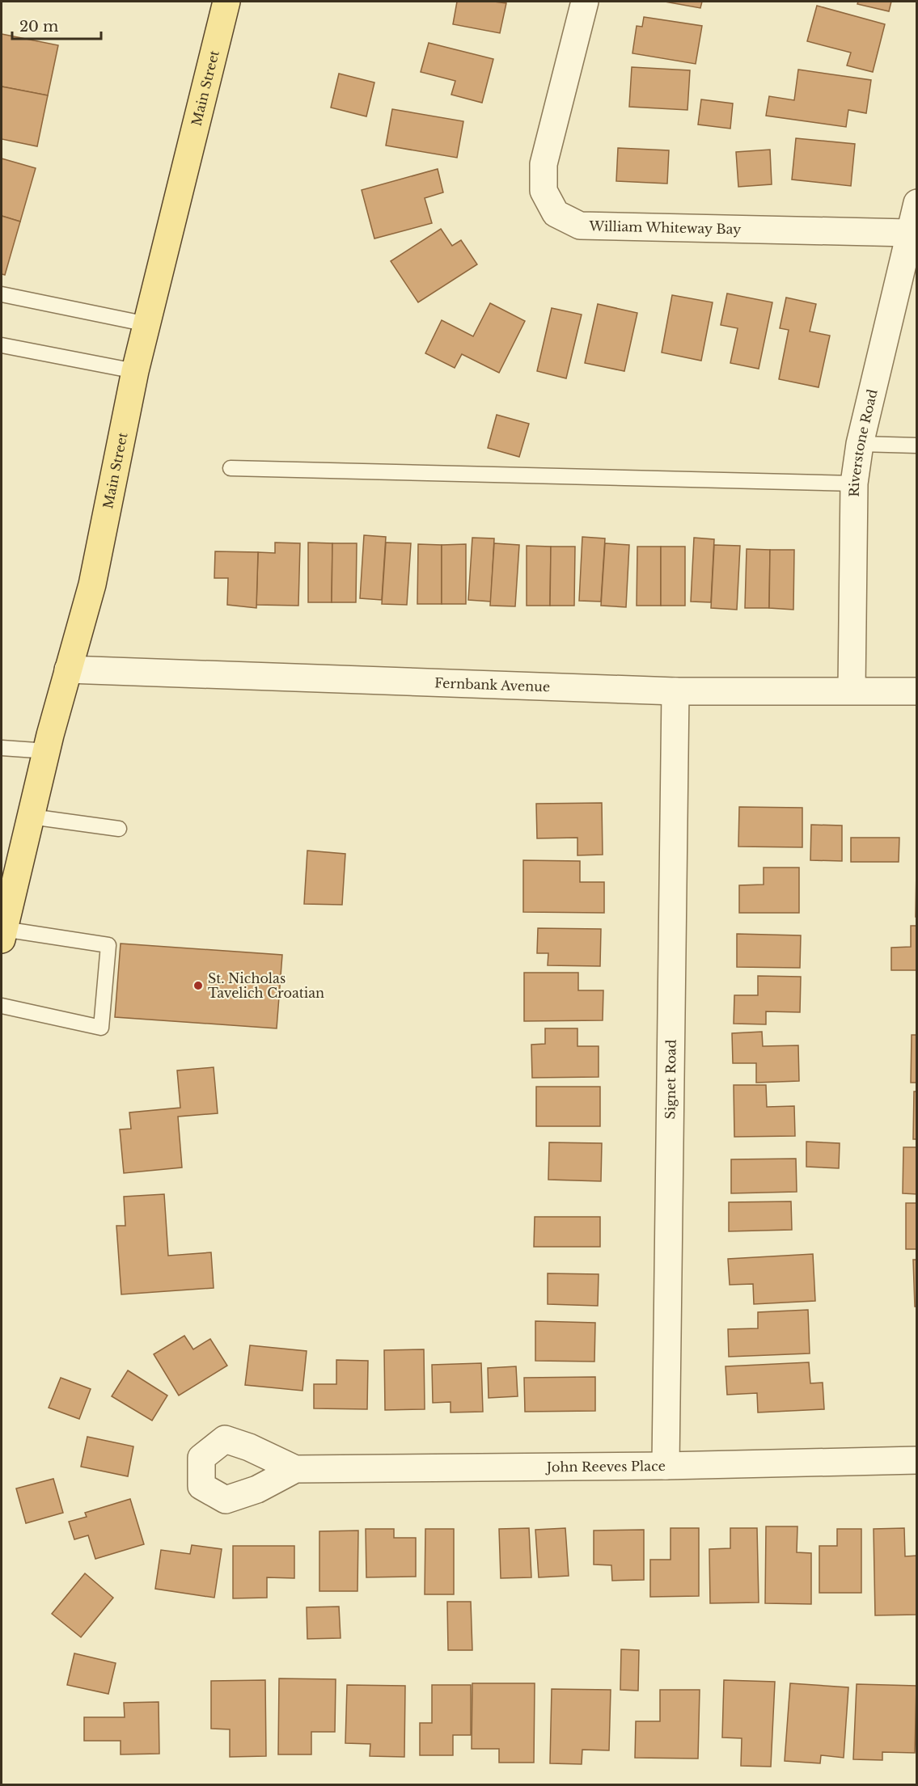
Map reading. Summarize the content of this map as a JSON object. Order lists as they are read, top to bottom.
{
  "streets": {
    "main road": ["Main Street"],
    "street": [
      "William Whiteway Bay",
      "Riverstone Road",
      "Fernbank Avenue",
      "Signet Road",
      "John Reeves Place"
    ]
  },
  "crossings": [
    ["Main Street", "Fernbank Avenue"],
    ["William Whiteway Bay", "Riverstone Road"],
    ["Riverstone Road", "Fernbank Avenue"],
    ["Fernbank Avenue", "Signet Road"],
    ["Signet Road", "John Reeves Place"]
  ],
  "places": ["St. Nicholas Tavelich Croatian"],
  "scale_bar": "20 m"
}
